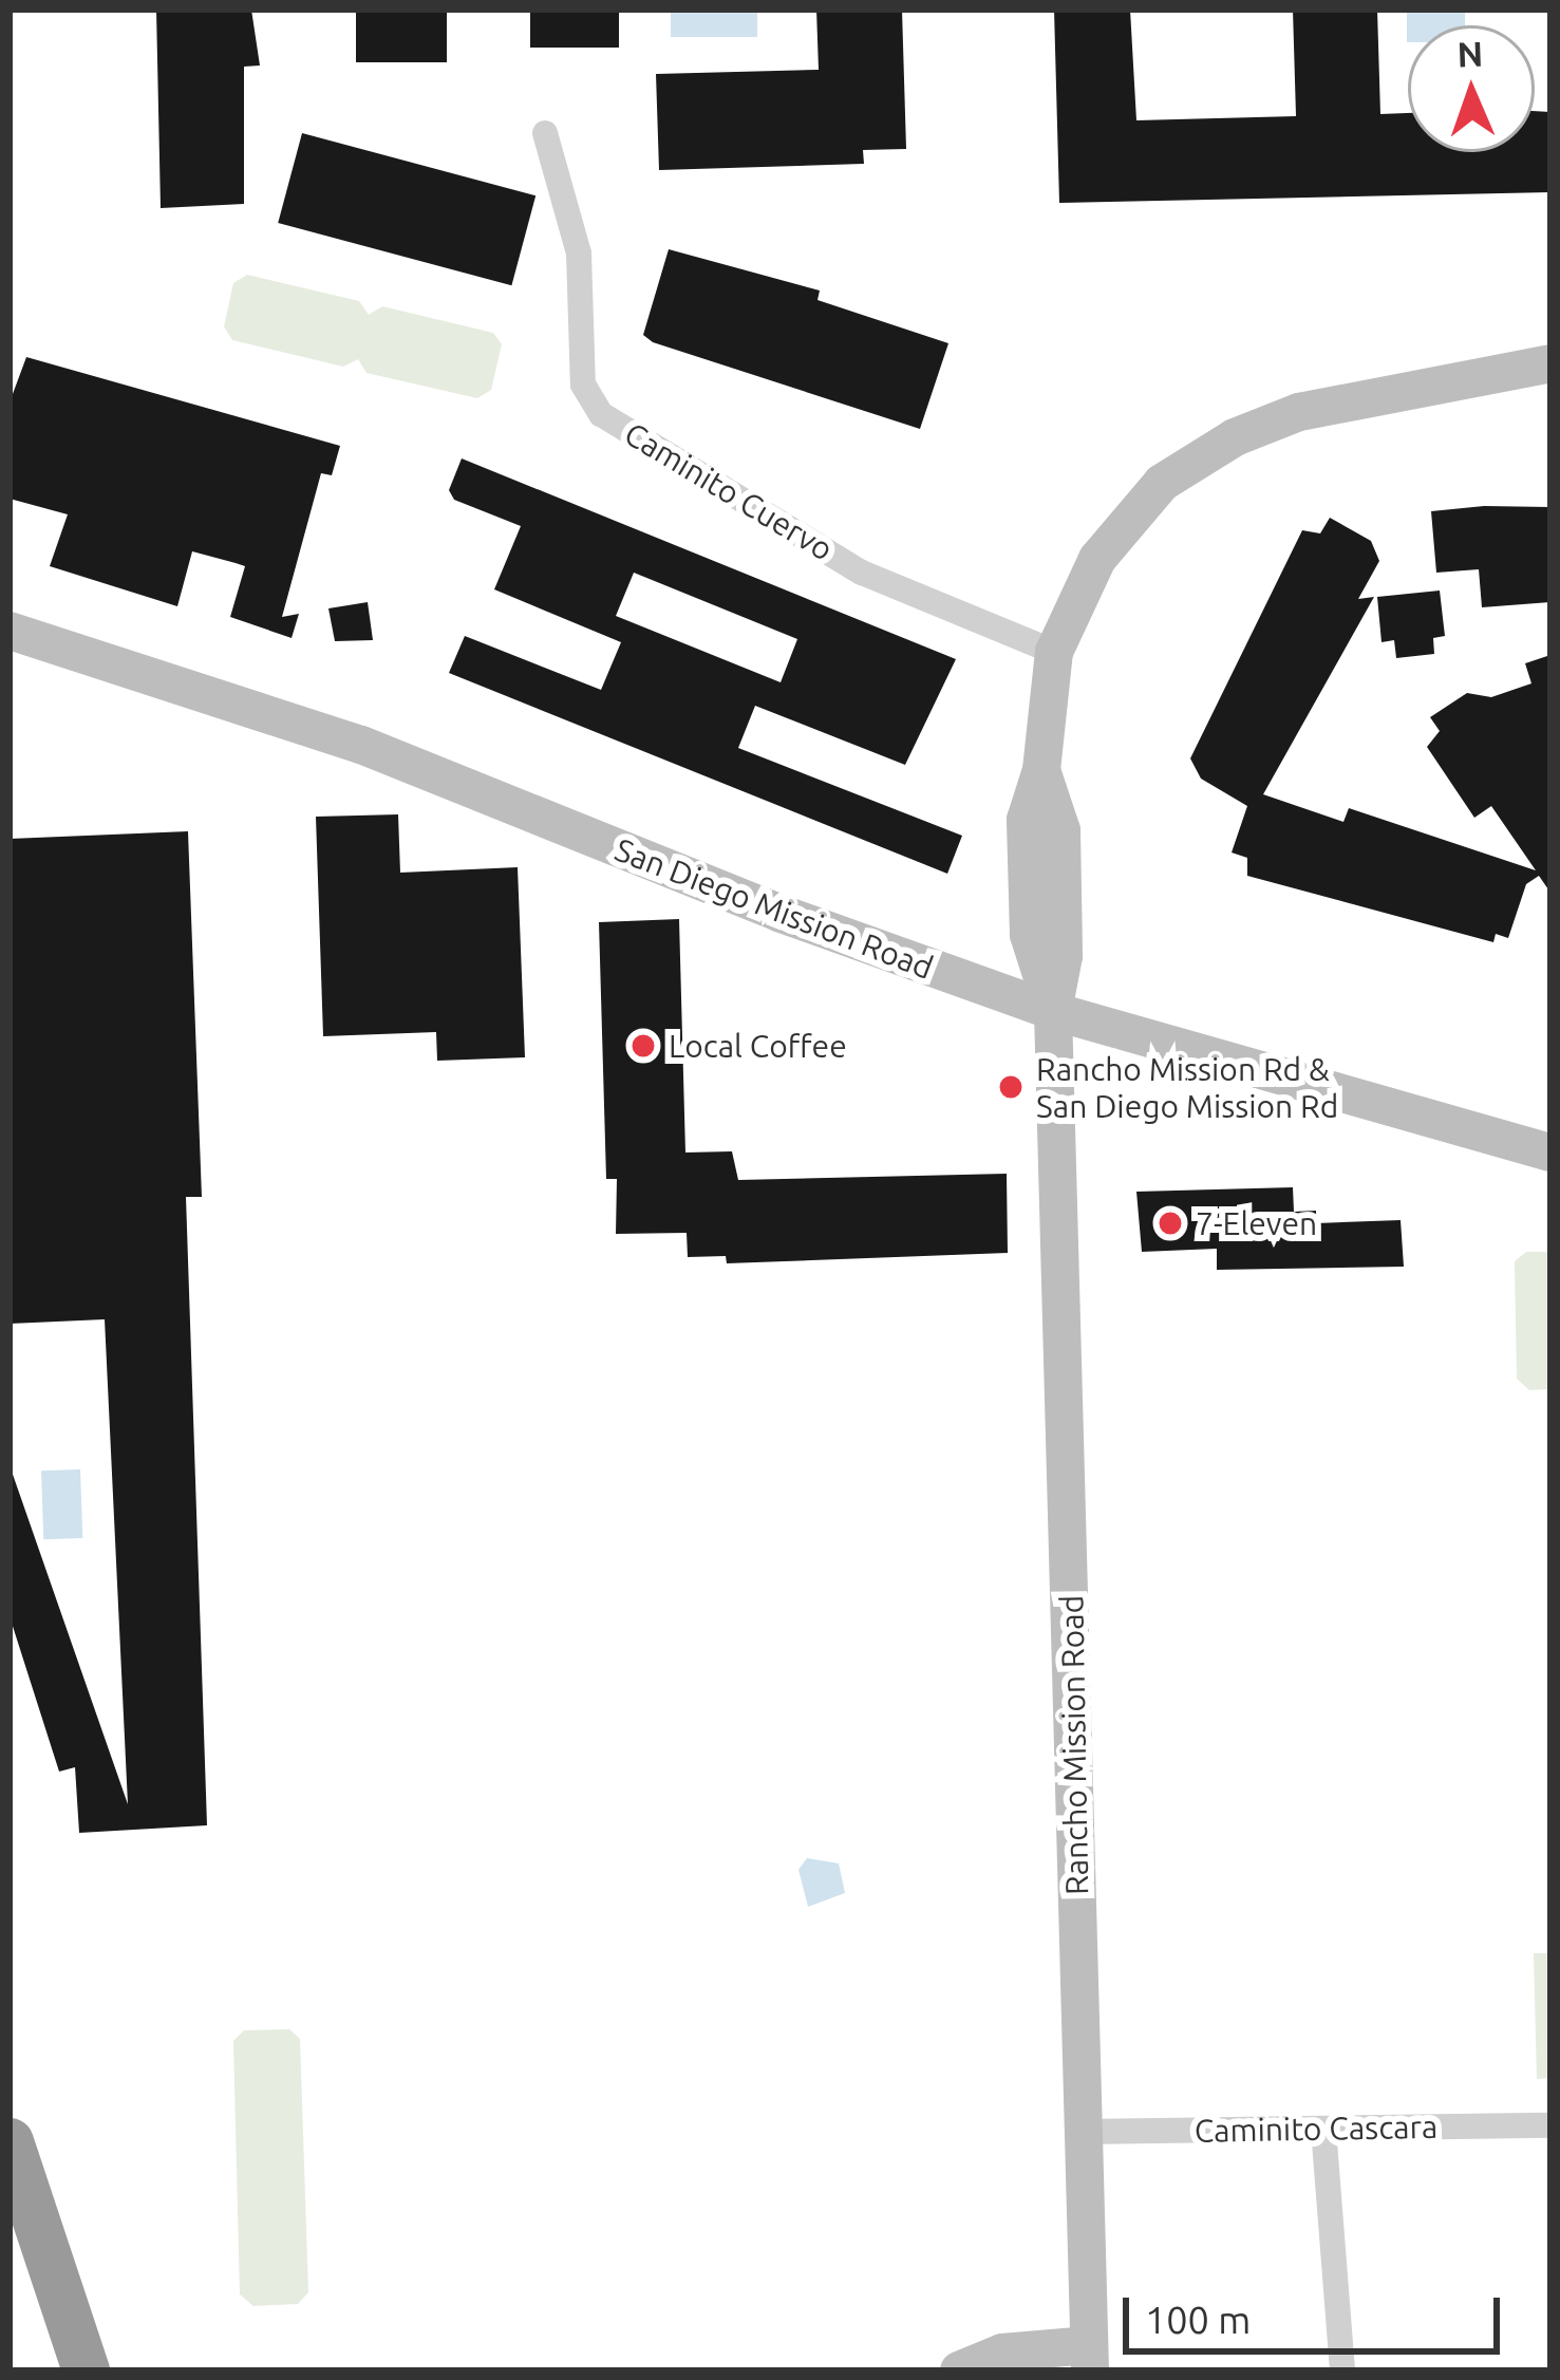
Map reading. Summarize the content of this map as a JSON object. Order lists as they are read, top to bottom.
{
  "streets": {
    "main road": ["San Diego Mission Road", "Rancho Mission Road"],
    "street": ["Caminito Cuervo", "Caminito Cascara"]
  },
  "crossings": [
    ["Caminito Cuervo", "Rancho Mission Road"],
    ["San Diego Mission Road", "Rancho Mission Road"],
    ["Rancho Mission Road", "Caminito Cascara"]
  ],
  "places": ["Local Coffee", "Rancho Mission Rd & San Diego Mission Rd", "7-Eleven"],
  "scale_bar": "100 m",
  "north": "top"
}
